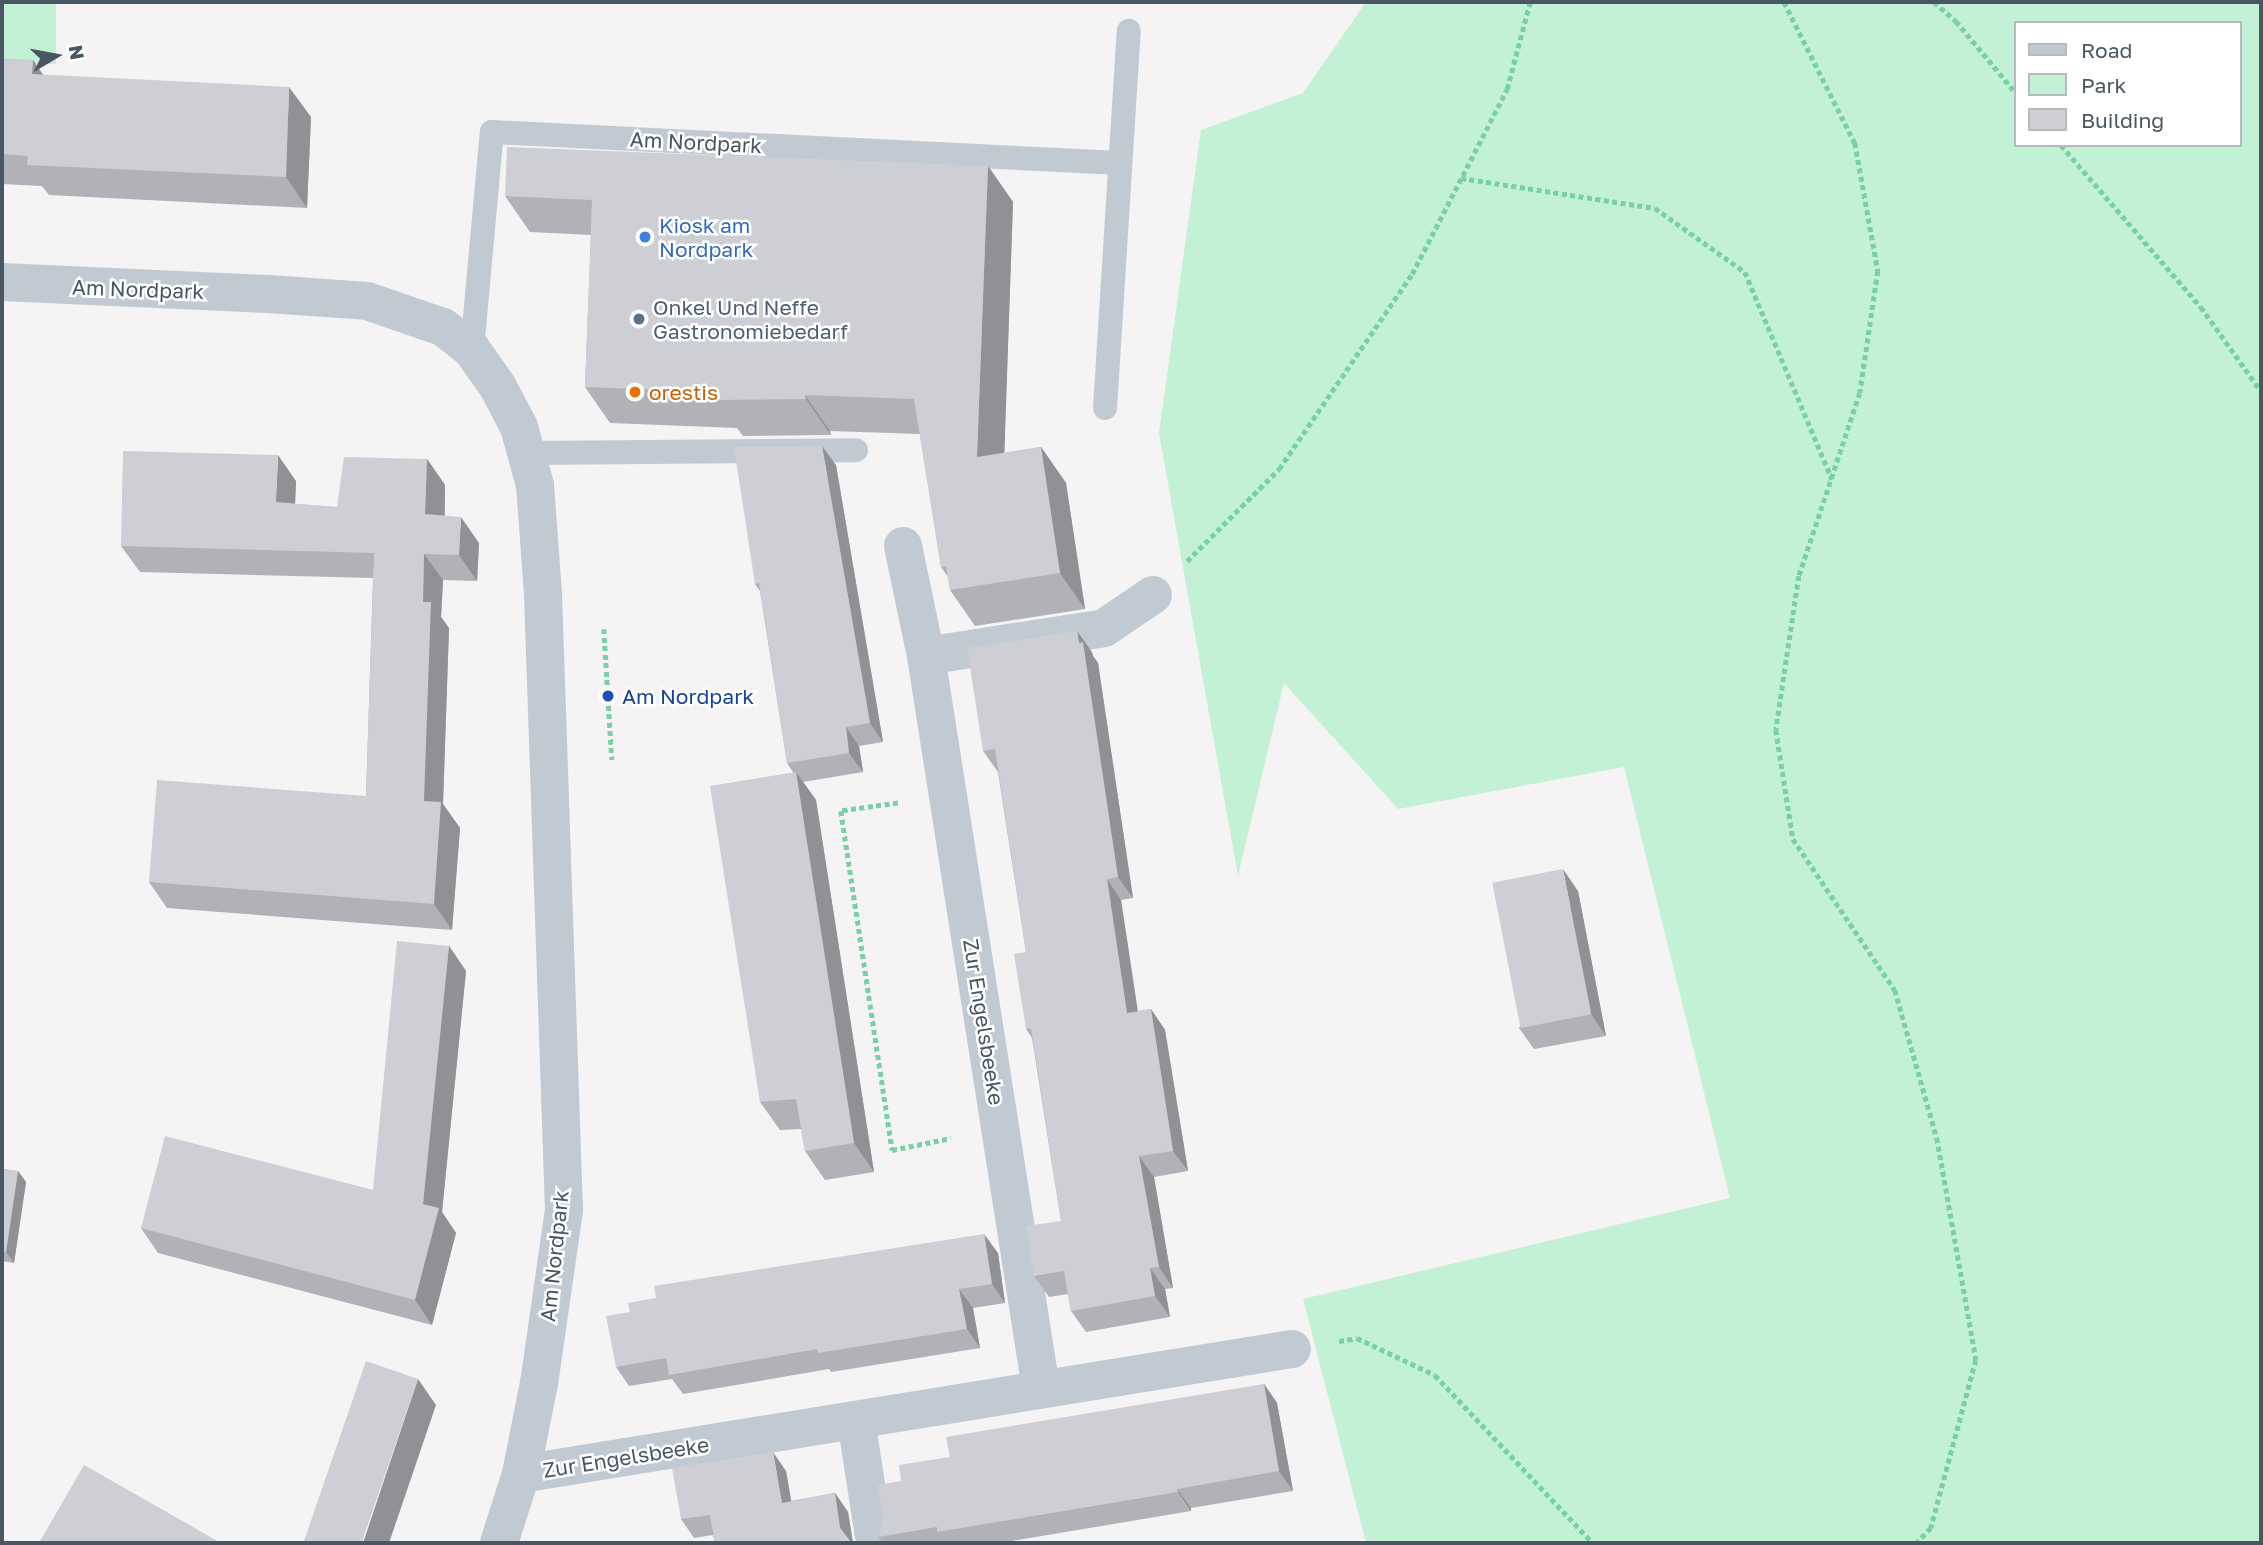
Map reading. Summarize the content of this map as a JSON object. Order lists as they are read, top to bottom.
{
  "streets": {
    "street": ["Am Nordpark", "Zur Engelsbeeke"]
  },
  "crossings": [
    ["Am Nordpark", "Zur Engelsbeeke"]
  ],
  "places": [
    "Kiosk am Nordpark",
    "Onkel Und Neffe Gastronomiebedarf",
    "orestis",
    "Am Nordpark"
  ],
  "legend": ["Road", "Park", "Building"],
  "north": "right"
}
